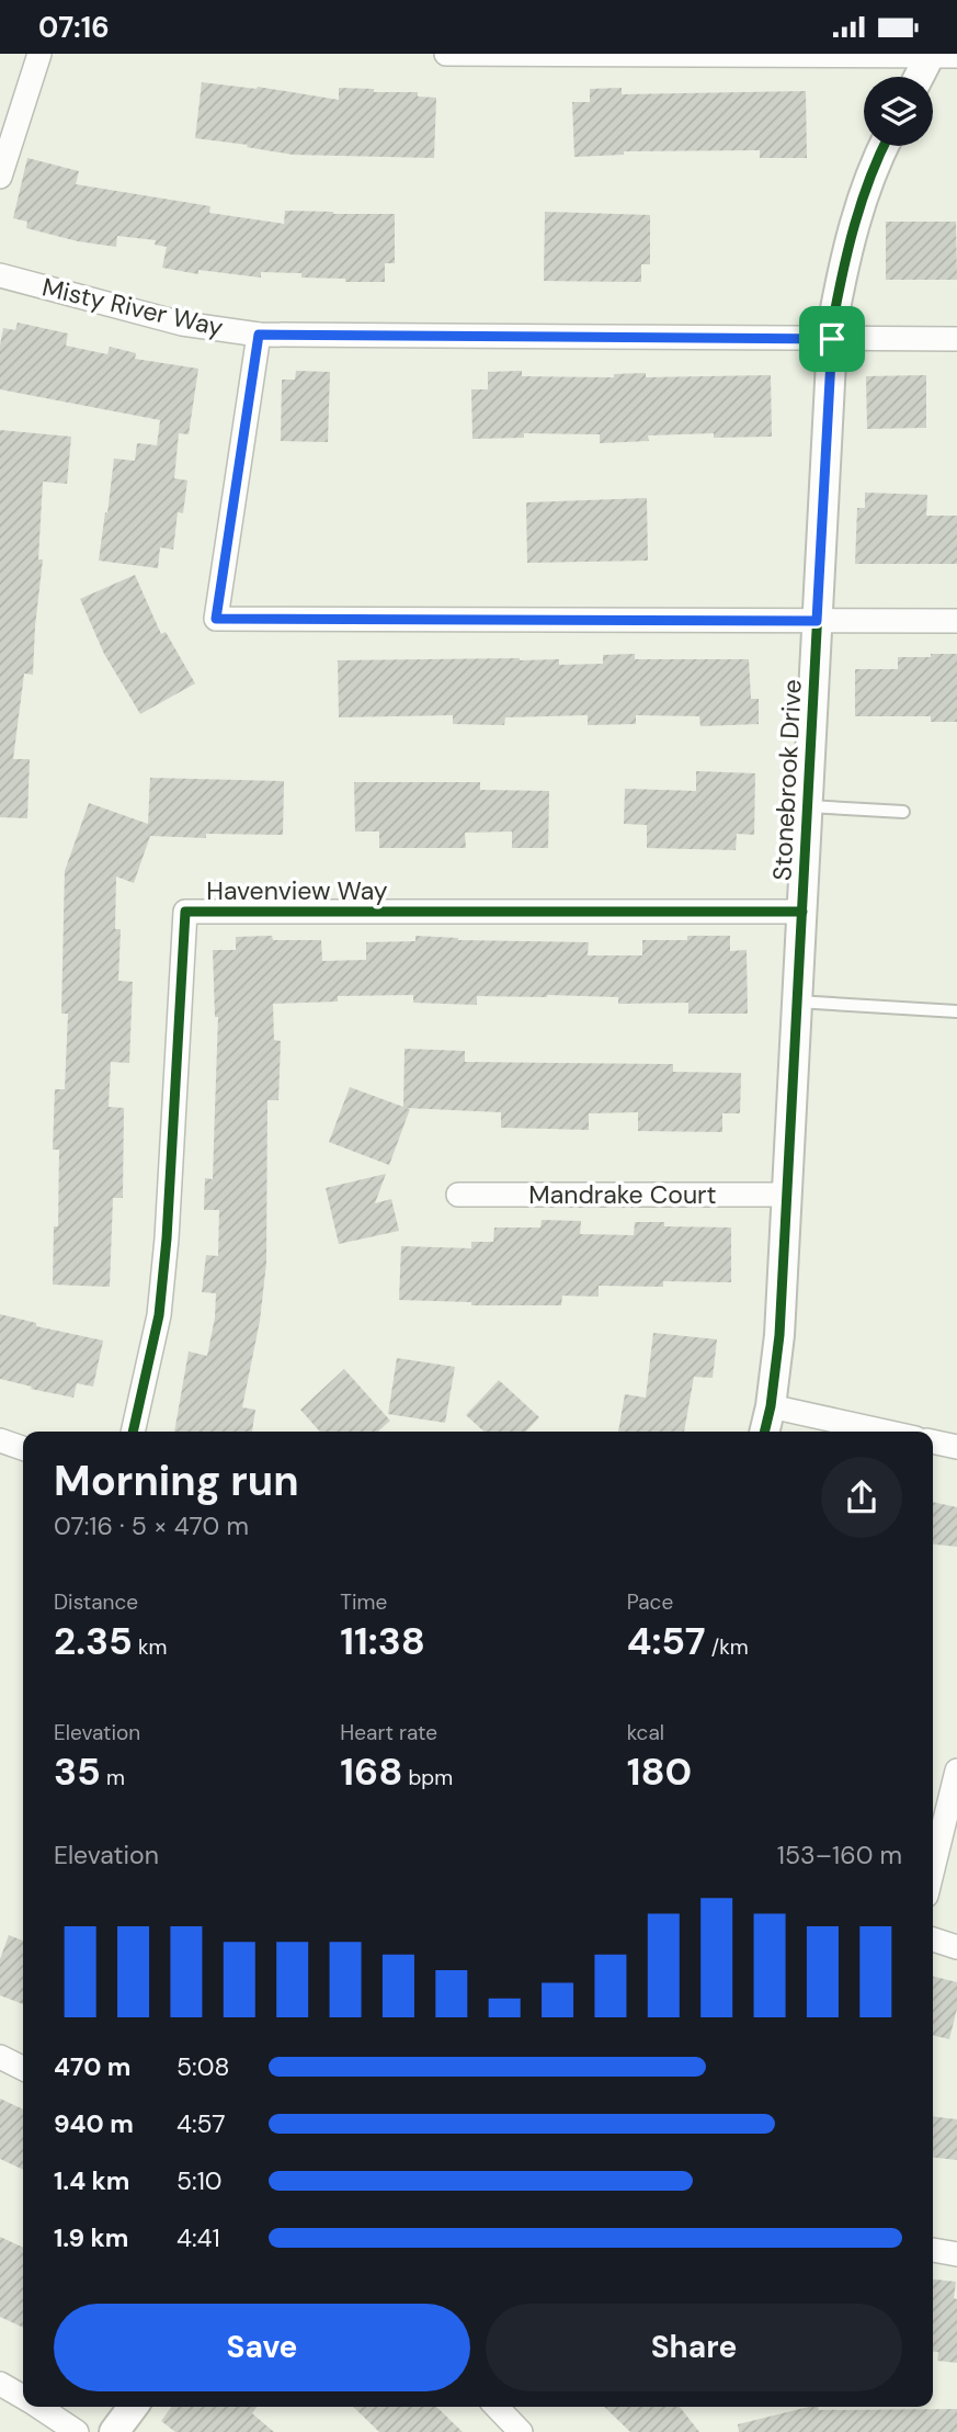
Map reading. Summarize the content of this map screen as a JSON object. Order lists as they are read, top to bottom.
{
  "streets": {
    "street": [
      "Misty River Way",
      "Stonebrook Drive",
      "Havenview Way",
      "Mandrake Court"
    ]
  },
  "crossings": [
    ["Misty River Way", "Stonebrook Drive"],
    ["Stonebrook Drive", "Havenview Way"],
    ["Stonebrook Drive", "Mandrake Court"]
  ],
  "page": {
    "status": "07:16",
    "heading": ["Morning run", "07:16 · 5 × 470 m"],
    "stats": [
      ["Distance", "2.35 km"],
      ["Time", "11:38"],
      ["Pace", "4:57 /km"],
      ["Elevation", "35 m"],
      ["Heart rate", "168 bpm"],
      ["kcal", "180"]
    ],
    "chart": ["Elevation", "153–160 m"],
    "list": [
      {
        "name": "470 m",
        "note": "5:08"
      },
      {
        "name": "940 m",
        "note": "4:57"
      },
      {
        "name": "1.4 km",
        "note": "5:10"
      },
      {
        "name": "1.9 km",
        "note": "4:41"
      }
    ],
    "buttons": ["Save", "Share"]
  }
}
